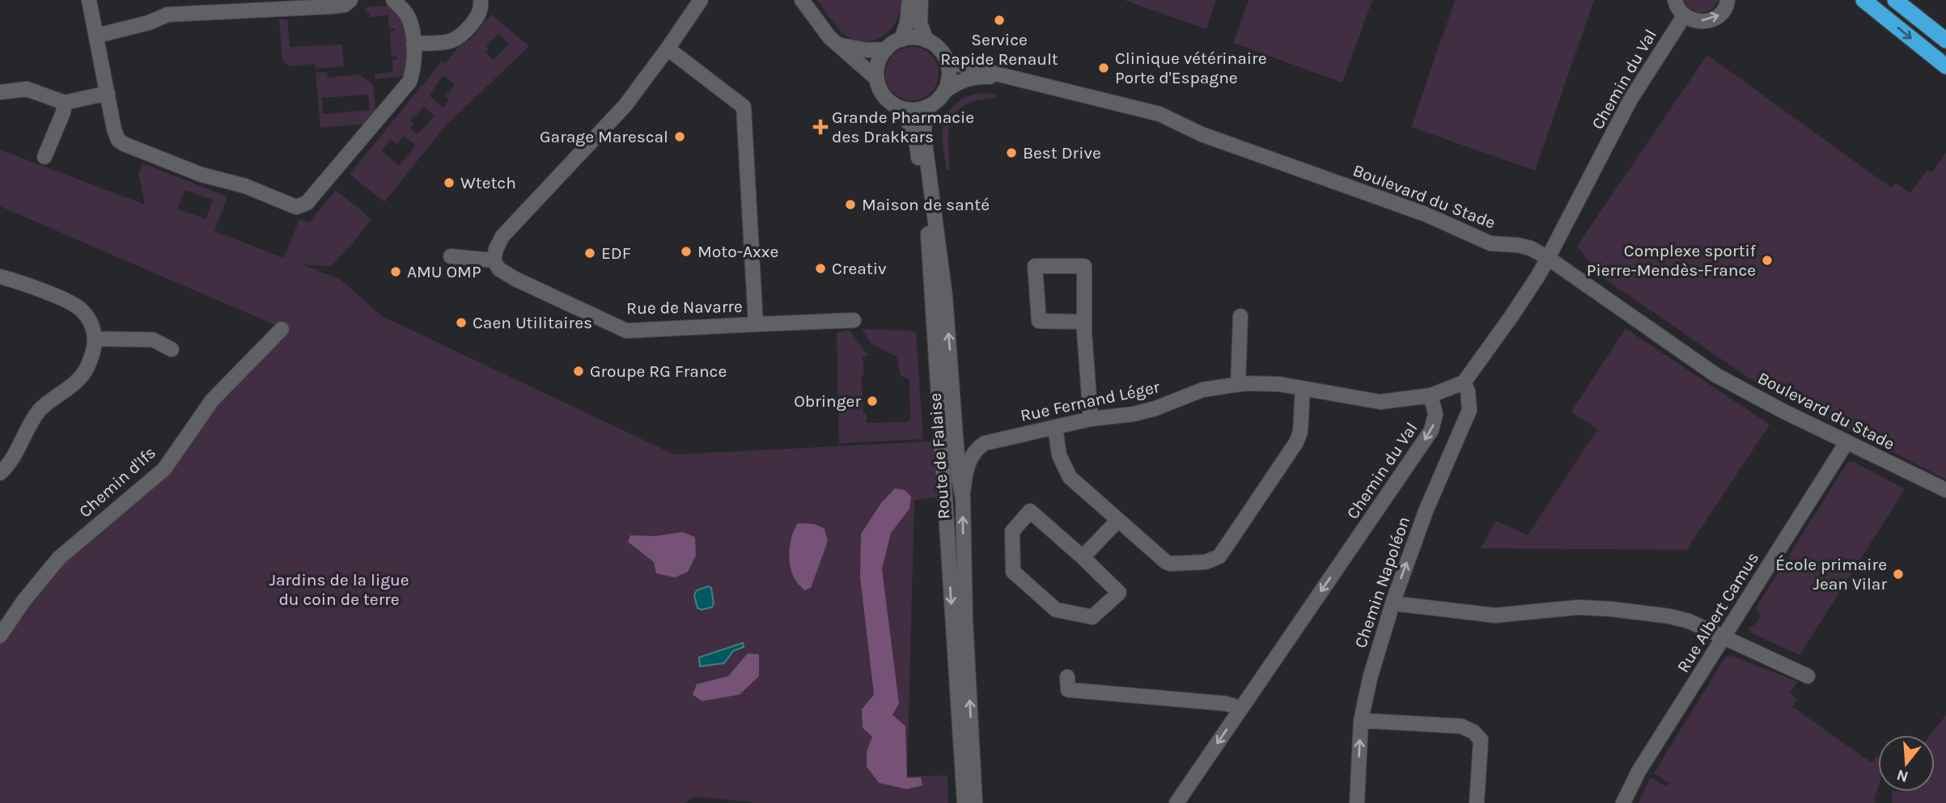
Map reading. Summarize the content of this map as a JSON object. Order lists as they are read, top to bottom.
{
  "streets": {
    "street": [
      "Chemin du Val",
      "Boulevard du Stade",
      "Rue de Navarre",
      "Rue Fernand Léger",
      "Route de Falaise",
      "Chemin d'Ifs",
      "Chemin Napoléon",
      "Rue Albert Camus"
    ]
  },
  "crossings": [
    ["Chemin du Val", "Boulevard du Stade"],
    ["Chemin du Val", "Rue Fernand Léger"],
    ["Chemin du Val", "Chemin Napoléon"],
    ["Boulevard du Stade", "Route de Falaise"],
    ["Boulevard du Stade", "Rue Albert Camus"],
    ["Rue Fernand Léger", "Route de Falaise"]
  ],
  "one_way": ["Chemin du Val", "Chemin Napoléon"],
  "parks": ["Jardins de la ligue du coin de terre"],
  "places": {
    "other": [
      "Service Rapide Renault",
      "Clinique vétérinaire Porte d'Espagne",
      "Garage Marescal",
      "Best Drive",
      "Wtetch",
      "Maison de santé",
      "Moto-Axxe",
      "EDF",
      "Complexe sportif Pierre-Mendès-France",
      "Creativ",
      "AMU OMP",
      "Caen Utilitaires",
      "Groupe RG France",
      "Obringer",
      "École primaire Jean Vilar"
    ],
    "health": ["Grande Pharmacie des Drakkars"]
  },
  "north": "bottom"
}
